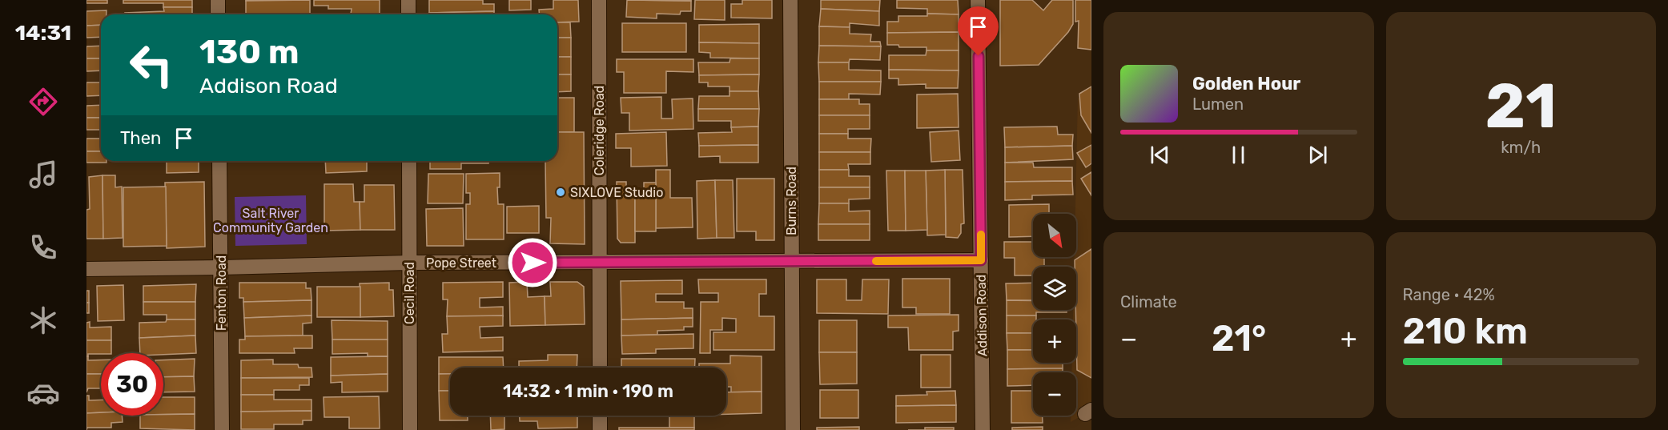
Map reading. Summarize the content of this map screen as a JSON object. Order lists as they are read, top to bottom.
{
  "streets": {
    "street": [
      "Coleridge Road",
      "Burns Road",
      "Pope Street",
      "Fenton Road",
      "Cecil Road",
      "Addison Road"
    ]
  },
  "crossings": [
    ["Coleridge Road", "Pope Street"],
    ["Burns Road", "Pope Street"],
    ["Pope Street", "Fenton Road"],
    ["Pope Street", "Cecil Road"],
    ["Pope Street", "Addison Road"]
  ],
  "parks": ["Salt River Community Garden"],
  "places": ["SIXLOVE Studio"],
  "north": "bottom right",
  "page": {
    "tabs": "14:31",
    "tile": [
      ["21", "km/h"],
      "Climate",
      ["Range · 42%", "210 km"]
    ],
    "turn": ["130 m", "Addison Road"],
    "song": ["Golden Hour", "Lumen"],
    "then": "Then",
    "map_buttons": ["+", "−"],
    "heat": ["−", "21°", "+"],
    "limit": "30",
    "trip": "14:32 · 1 min · 190 m"
  }
}
